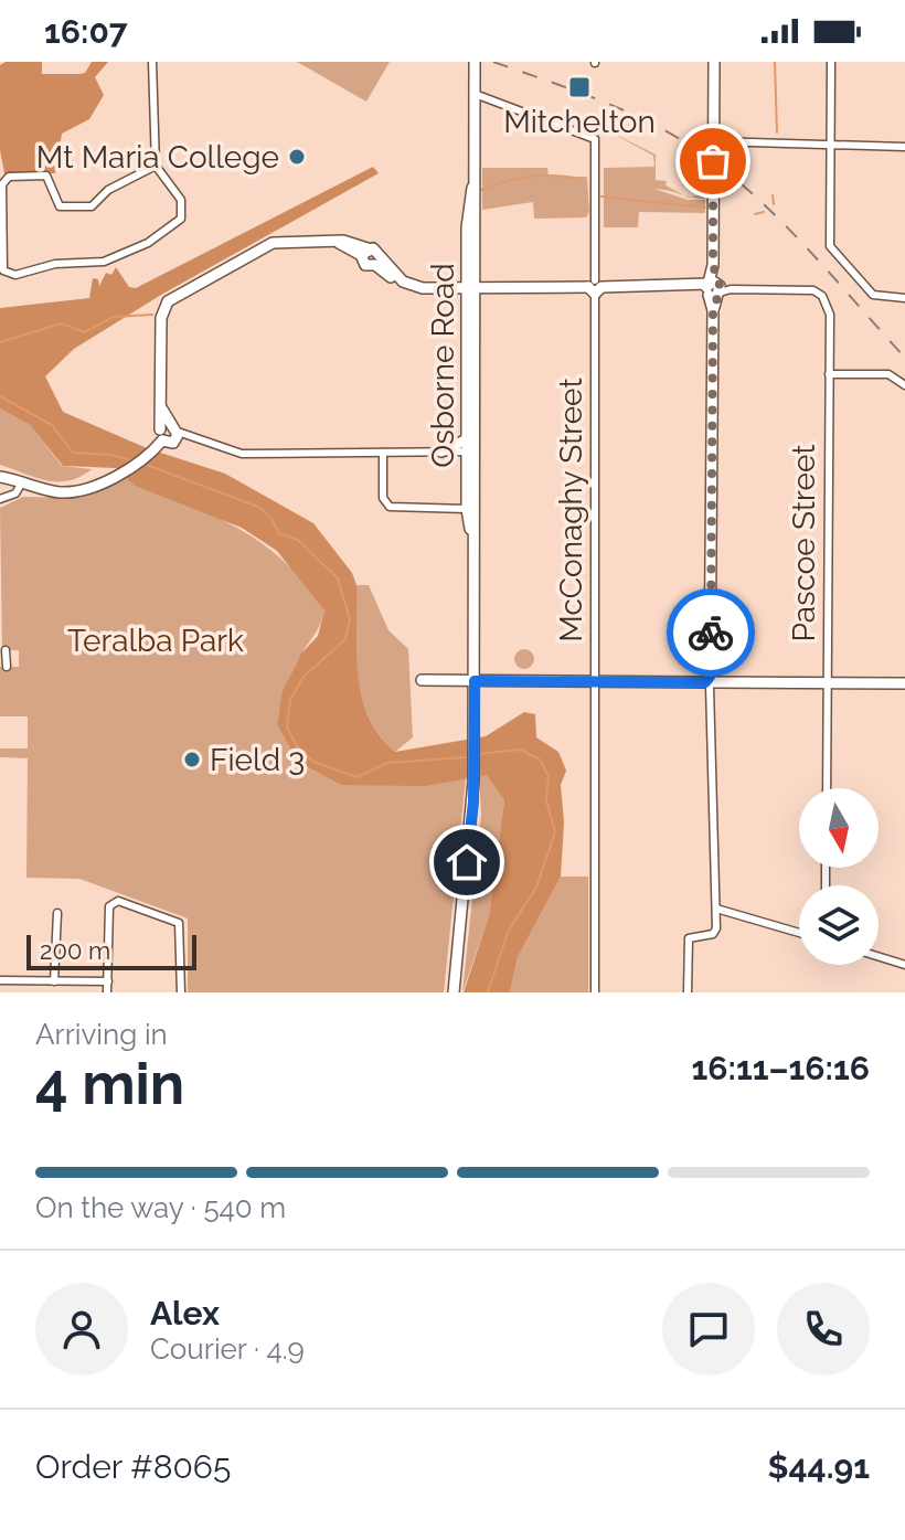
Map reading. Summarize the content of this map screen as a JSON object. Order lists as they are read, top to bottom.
{
  "streets": {
    "street": ["Osborne Road", "McConaghy Street", "Pascoe Street"]
  },
  "crossings": [
    ["Osborne Road", "McConaghy Street"]
  ],
  "parks": ["Teralba Park"],
  "places": {
    "transit": ["Mitchelton"],
    "other": ["Mt Maria College", "Field 3"]
  },
  "scale_bar": "200 m",
  "north": "bottom",
  "page": {
    "status": "16:07",
    "scale": "200 m",
    "heading": ["4 min", "Arriving in", "16:11–16:16"],
    "panel": [
      "Alex",
      "Courier · 4.9",
      "Order #8065",
      "$44.91"
    ],
    "bar": "On the way · 540 m"
  }
}
